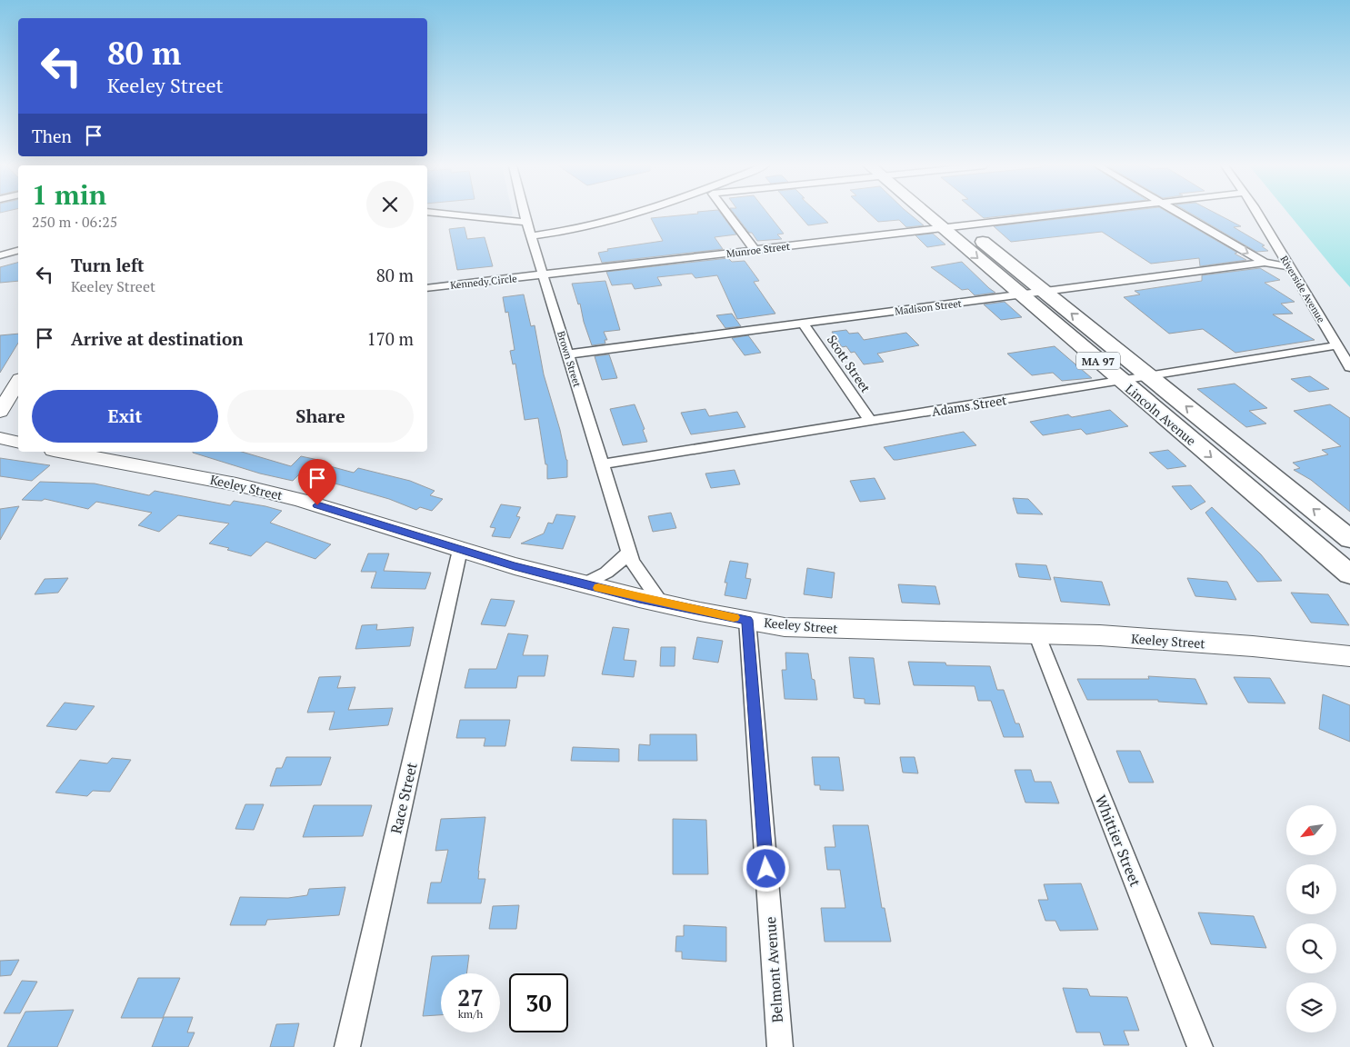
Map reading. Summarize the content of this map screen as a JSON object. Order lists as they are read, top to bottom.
{
  "streets": {
    "main road": ["MA 97", "Lincoln Avenue"],
    "street": [
      "Munroe Street",
      "Kennedy Circle",
      "Riverside Avenue",
      "Madison Street",
      "Brown Street",
      "Scott Street",
      "Adams Street",
      "Keeley Street",
      "Race Street",
      "Whittier Street",
      "Belmont Avenue"
    ]
  },
  "crossings": [
    ["Munroe Street", "Kennedy Circle"],
    ["Munroe Street", "Brown Street"],
    ["Munroe Street", "Lincoln Avenue"],
    ["Kennedy Circle", "Brown Street"],
    ["Riverside Avenue", "Madison Street"],
    ["Riverside Avenue", "Adams Street"],
    ["Madison Street", "Brown Street"],
    ["Madison Street", "Scott Street"],
    ["Madison Street", "Lincoln Avenue"],
    ["Brown Street", "Adams Street"],
    ["Brown Street", "Keeley Street"],
    ["Scott Street", "Adams Street"],
    ["Adams Street", "Lincoln Avenue"],
    ["Keeley Street", "Race Street"],
    ["Keeley Street", "Whittier Street"],
    ["Keeley Street", "Belmont Avenue"]
  ],
  "north": "bottom left",
  "page": {
    "turn": ["80 m", "Keeley Street"],
    "then": "Then",
    "heading": ["1 min", "250 m · 06:25"],
    "list": [
      {
        "name": "Turn left",
        "note": "Keeley Street",
        "value": "80 m"
      },
      {
        "name": "Arrive at destination",
        "value": "170 m"
      }
    ],
    "buttons": ["Exit", "Share"],
    "speed": "27 km/h",
    "limit": "30"
  }
}
